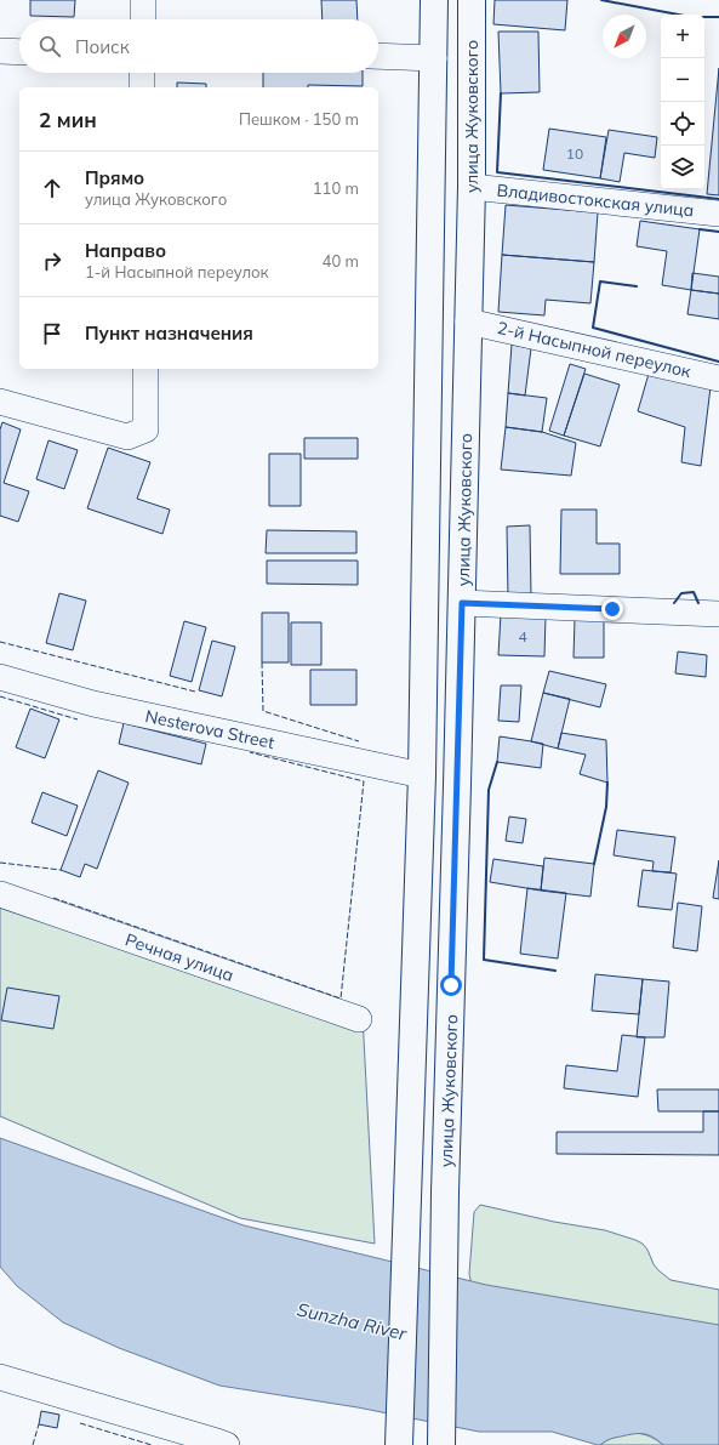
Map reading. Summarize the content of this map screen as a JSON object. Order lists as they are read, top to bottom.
{
  "streets": {
    "main road": ["улица Жуковского"],
    "street": [
      "Владивостокская улица",
      "2-й Насыпной переулок",
      "Nesterova Street",
      "Речная улица"
    ]
  },
  "crossings": [
    ["улица Жуковского", "Владивостокская улица"],
    ["улица Жуковского", "2-й Насыпной переулок"]
  ],
  "water": ["Sunzha River"],
  "house_numbers": ["10", "4"],
  "north": "bottom left",
  "page": {
    "map_buttons": ["+", "−"],
    "search": "Поиск",
    "heading": ["2 мин", "Пешком · 150 m"],
    "list": [
      ["Прямо", "улица Жуковского", "110 m"],
      ["Направо", "1-й Насыпной переулок", "40 m"],
      "Пункт назначения"
    ]
  }
}
